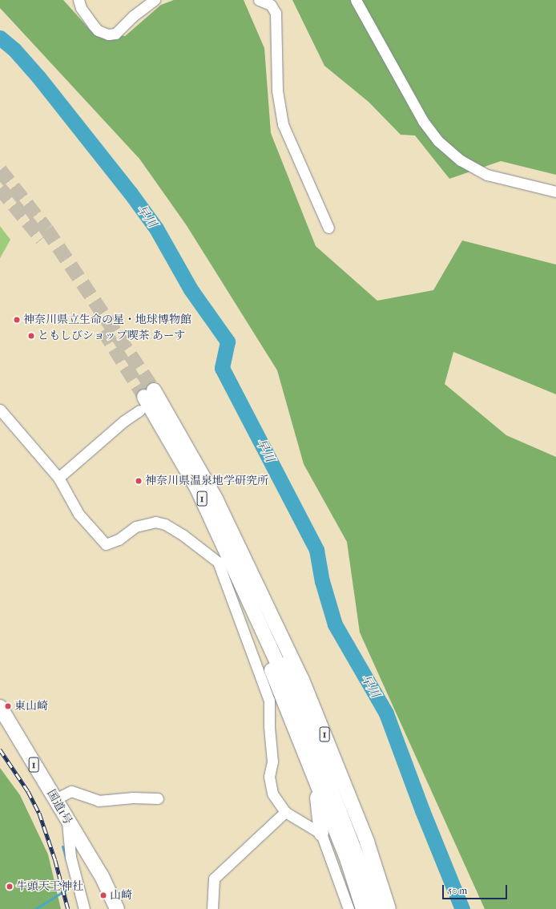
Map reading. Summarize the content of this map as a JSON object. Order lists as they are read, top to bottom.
{
  "streets": {
    "highway": ["1", "国道1号"]
  },
  "water": ["早川"],
  "places": [
    "神奈川県立生命の星・地球博物館",
    "ともしびショップ喫茶 あーす",
    "神奈川県温泉地学研究所",
    "東山崎",
    "牛頭天王神社",
    "山崎"
  ],
  "scale_bar": "50 m"
}
